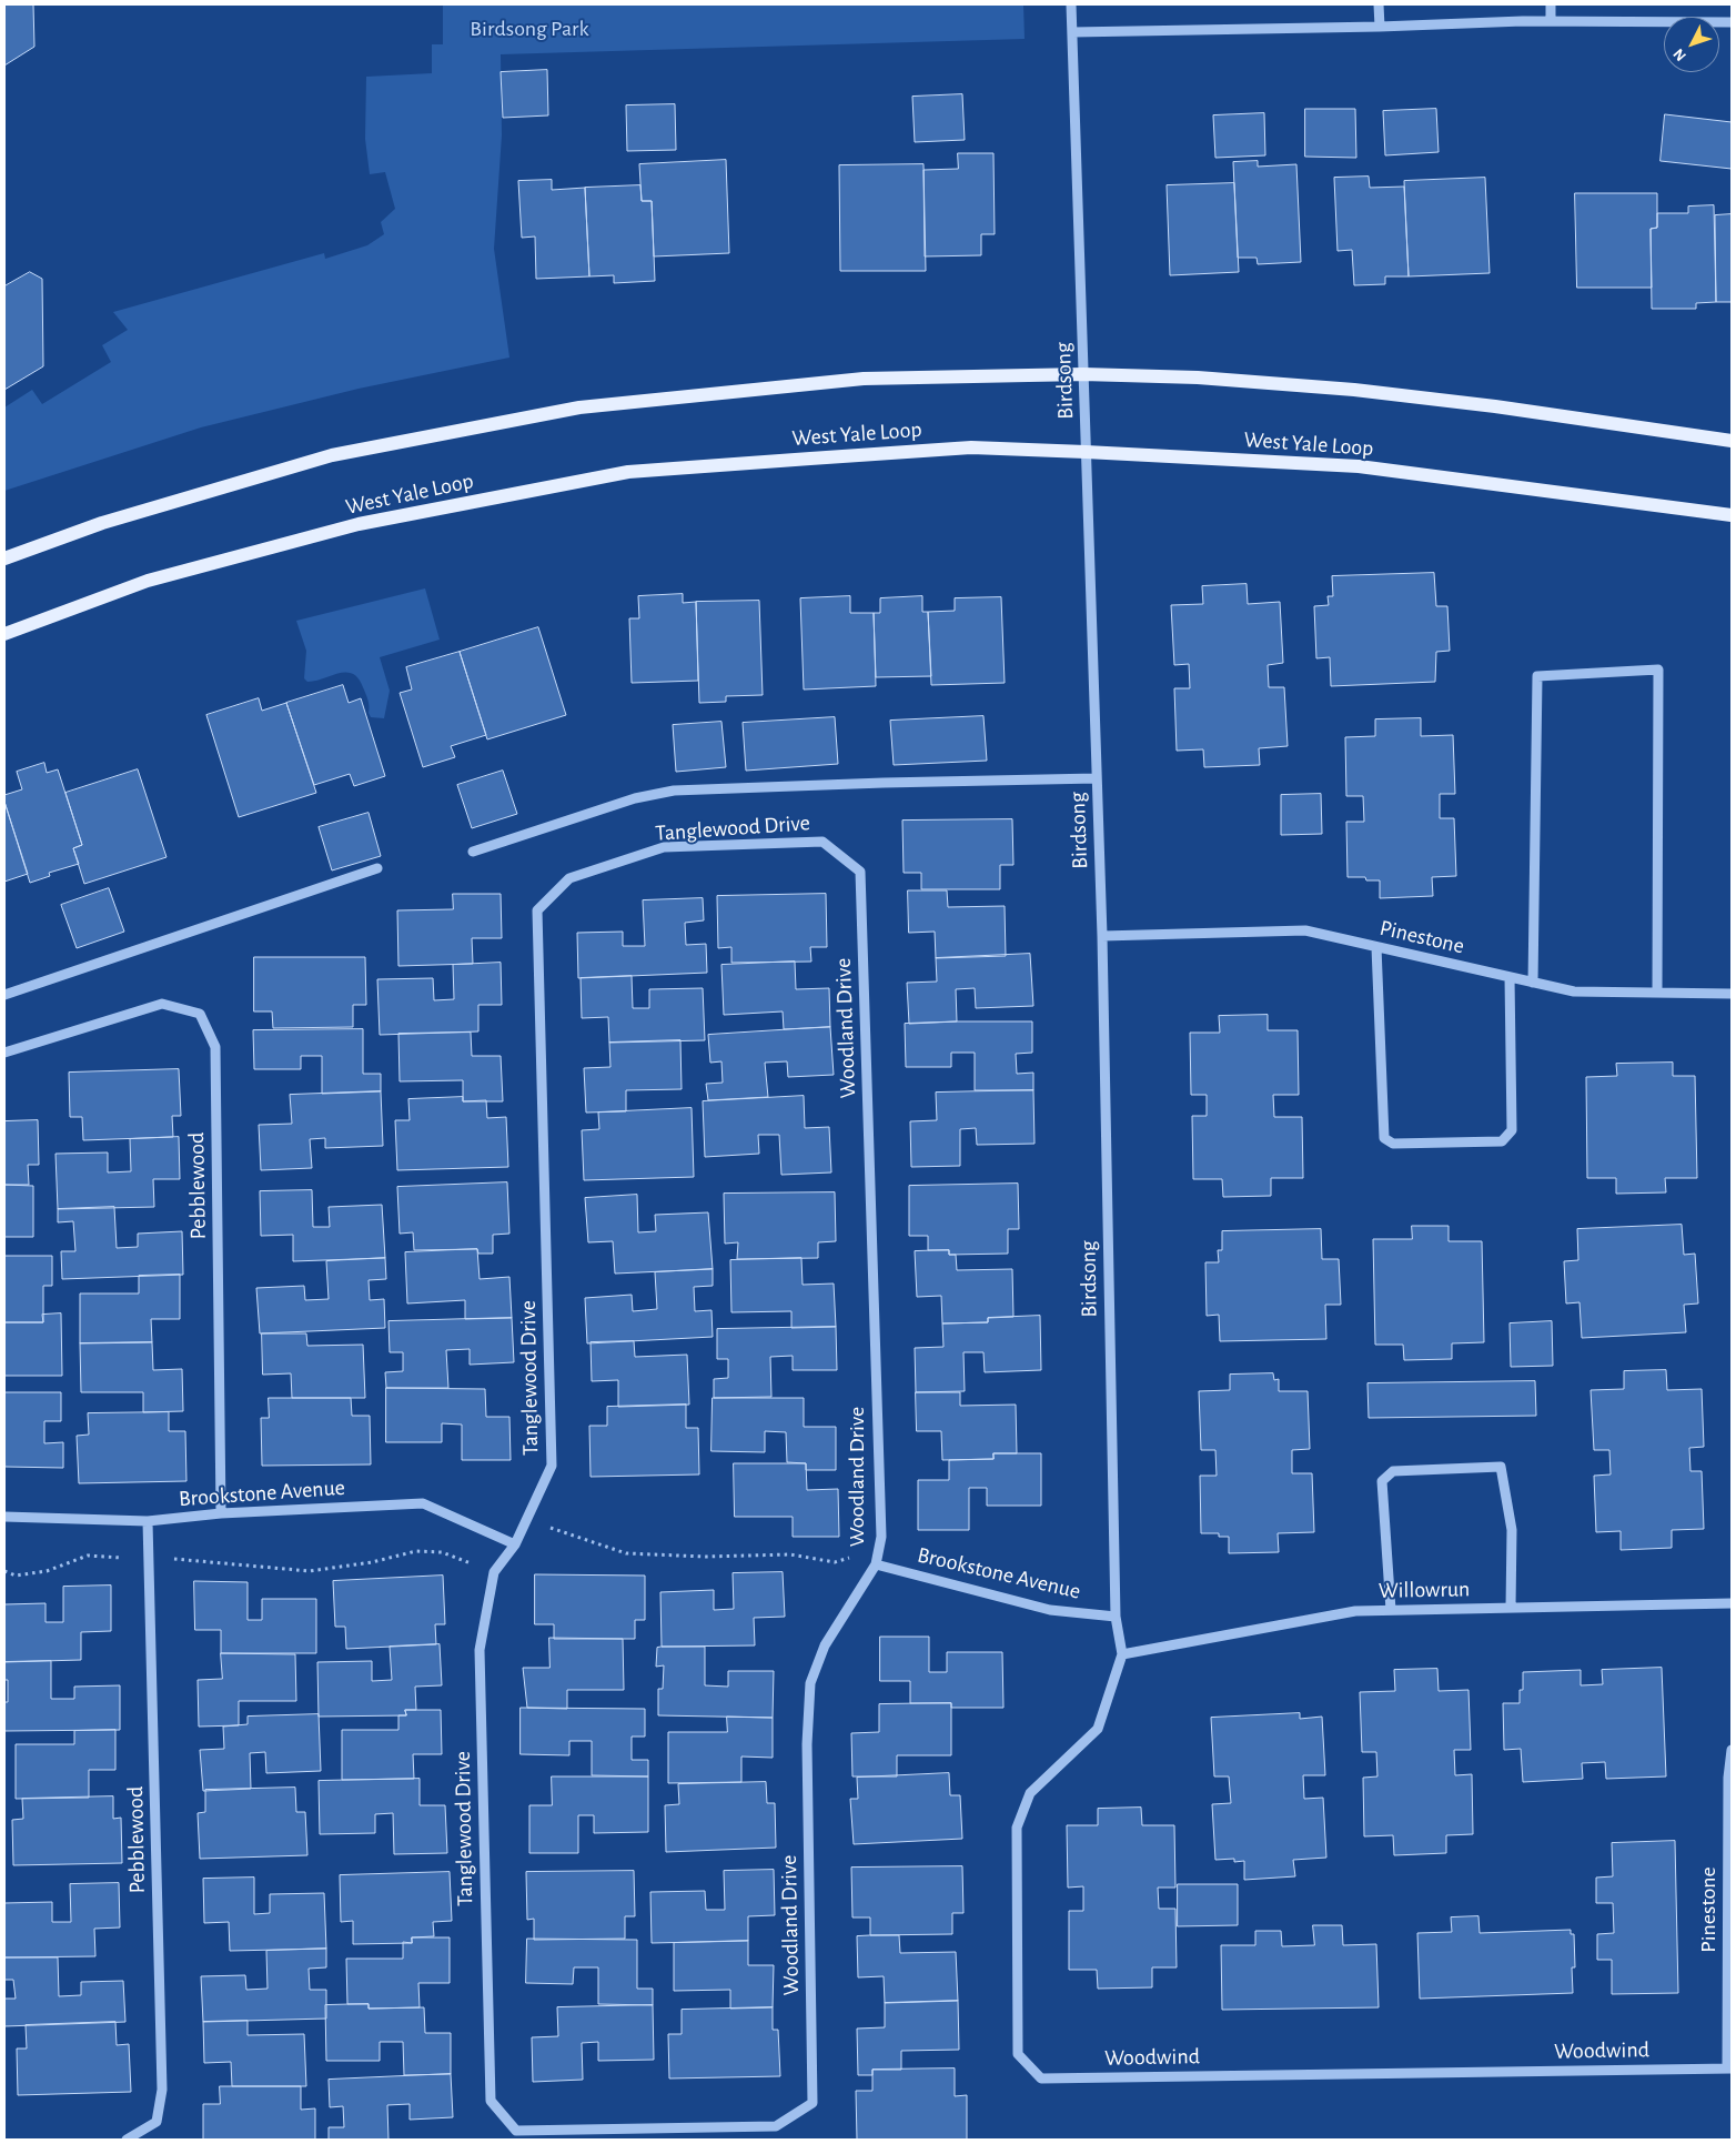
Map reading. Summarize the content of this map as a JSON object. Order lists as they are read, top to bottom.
{
  "streets": {
    "main road": ["West Yale Loop"],
    "street": [
      "Birdsong",
      "Tanglewood Drive",
      "Pinestone",
      "Woodland Drive",
      "Pebblewood",
      "Brookstone Avenue",
      "Willowrun",
      "Woodwind"
    ]
  },
  "crossings": [
    ["Birdsong", "West Yale Loop"],
    ["Birdsong", "Pinestone"],
    ["Birdsong", "Brookstone Avenue"],
    ["Birdsong", "Willowrun"],
    ["Birdsong", "Woodwind"],
    ["Tanglewood Drive", "Woodland Drive"],
    ["Tanglewood Drive", "Brookstone Avenue"],
    ["Pinestone", "Woodwind"],
    ["Woodland Drive", "Brookstone Avenue"],
    ["Pebblewood", "Brookstone Avenue"],
    ["Willowrun", "Woodwind"]
  ],
  "parks": ["Birdsong Park"],
  "north": "bottom left"
}
